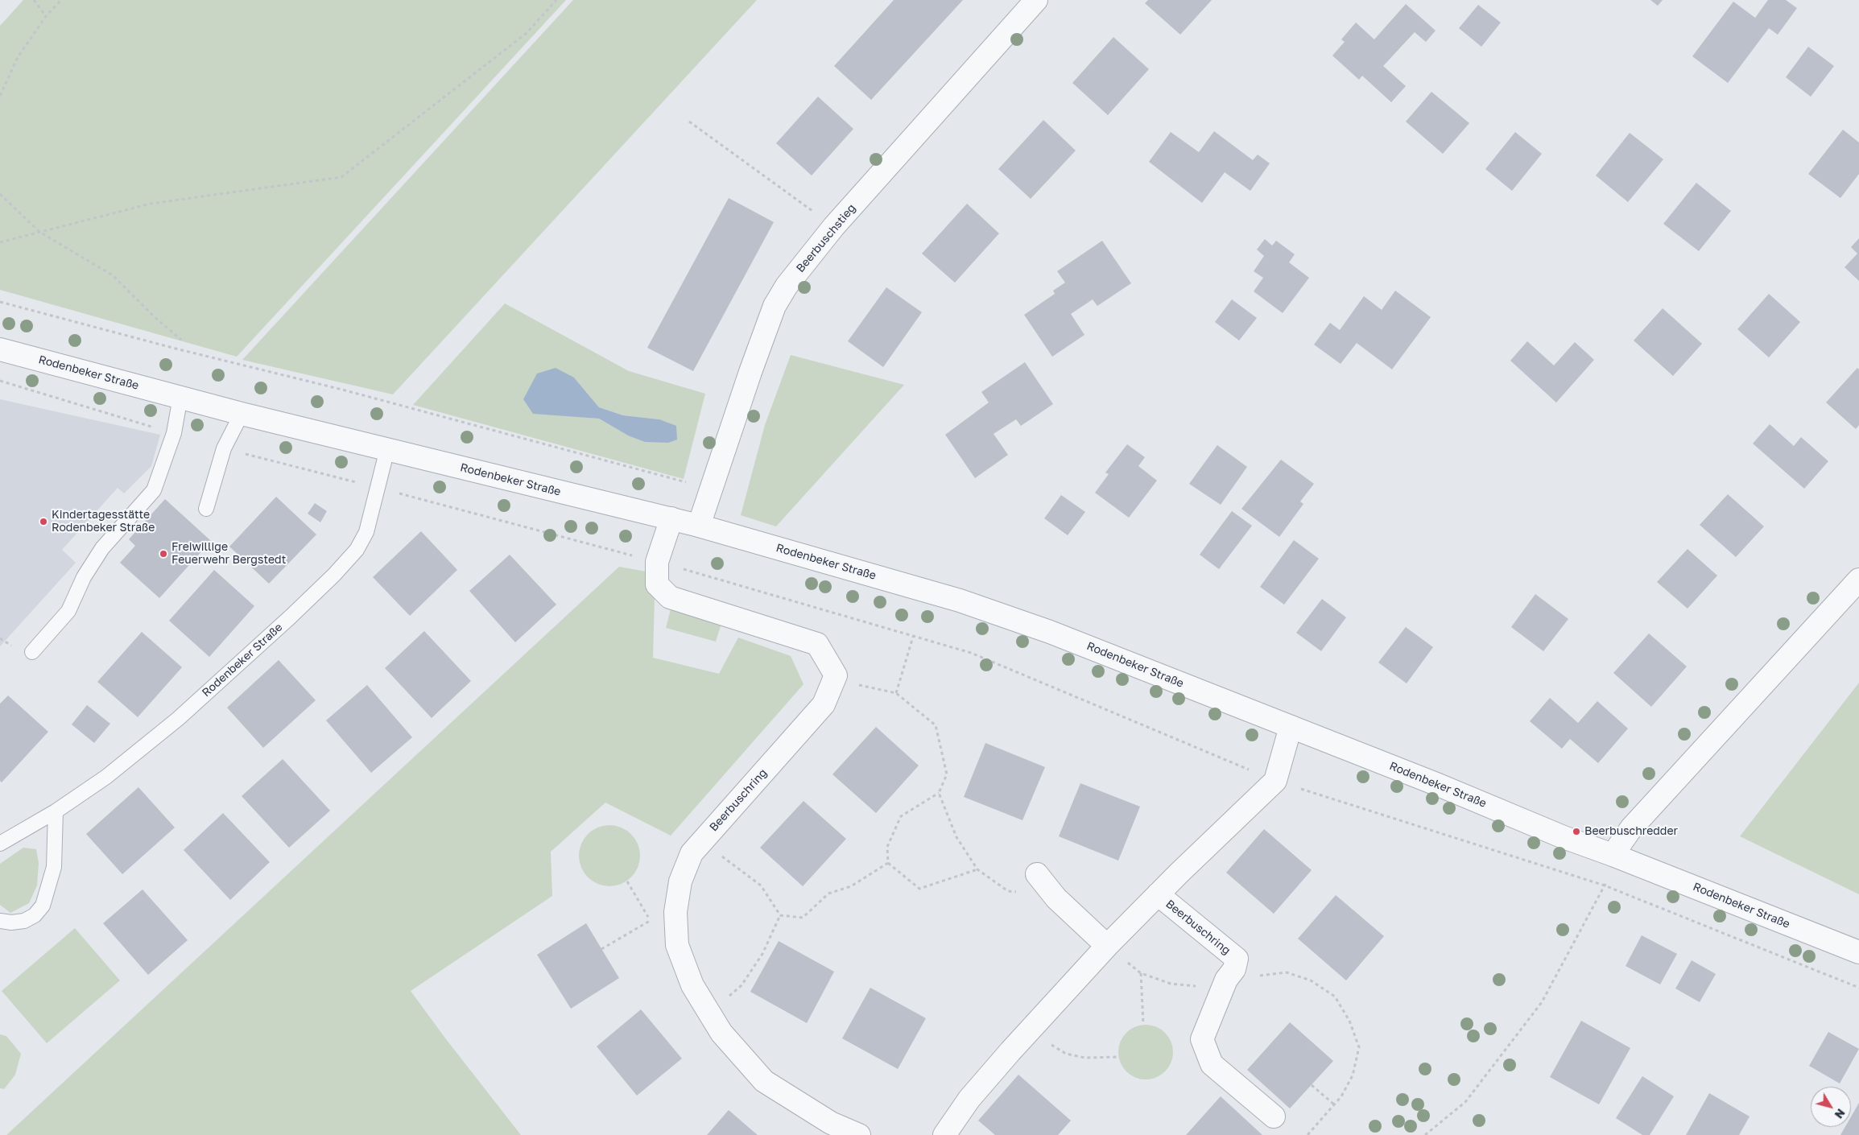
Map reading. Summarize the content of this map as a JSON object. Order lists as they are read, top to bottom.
{
  "streets": {
    "street": ["Beerbuschstieg", "Rodenbeker Straße", "Beerbuschring"]
  },
  "crossings": [
    ["Beerbuschstieg", "Rodenbeker Straße"]
  ],
  "places": ["Kindertagesstätte Rodenbeker Straße", "Freiwillige Feuerwehr Bergstedt", "Beerbuschredder"],
  "north": "bottom right"
}
